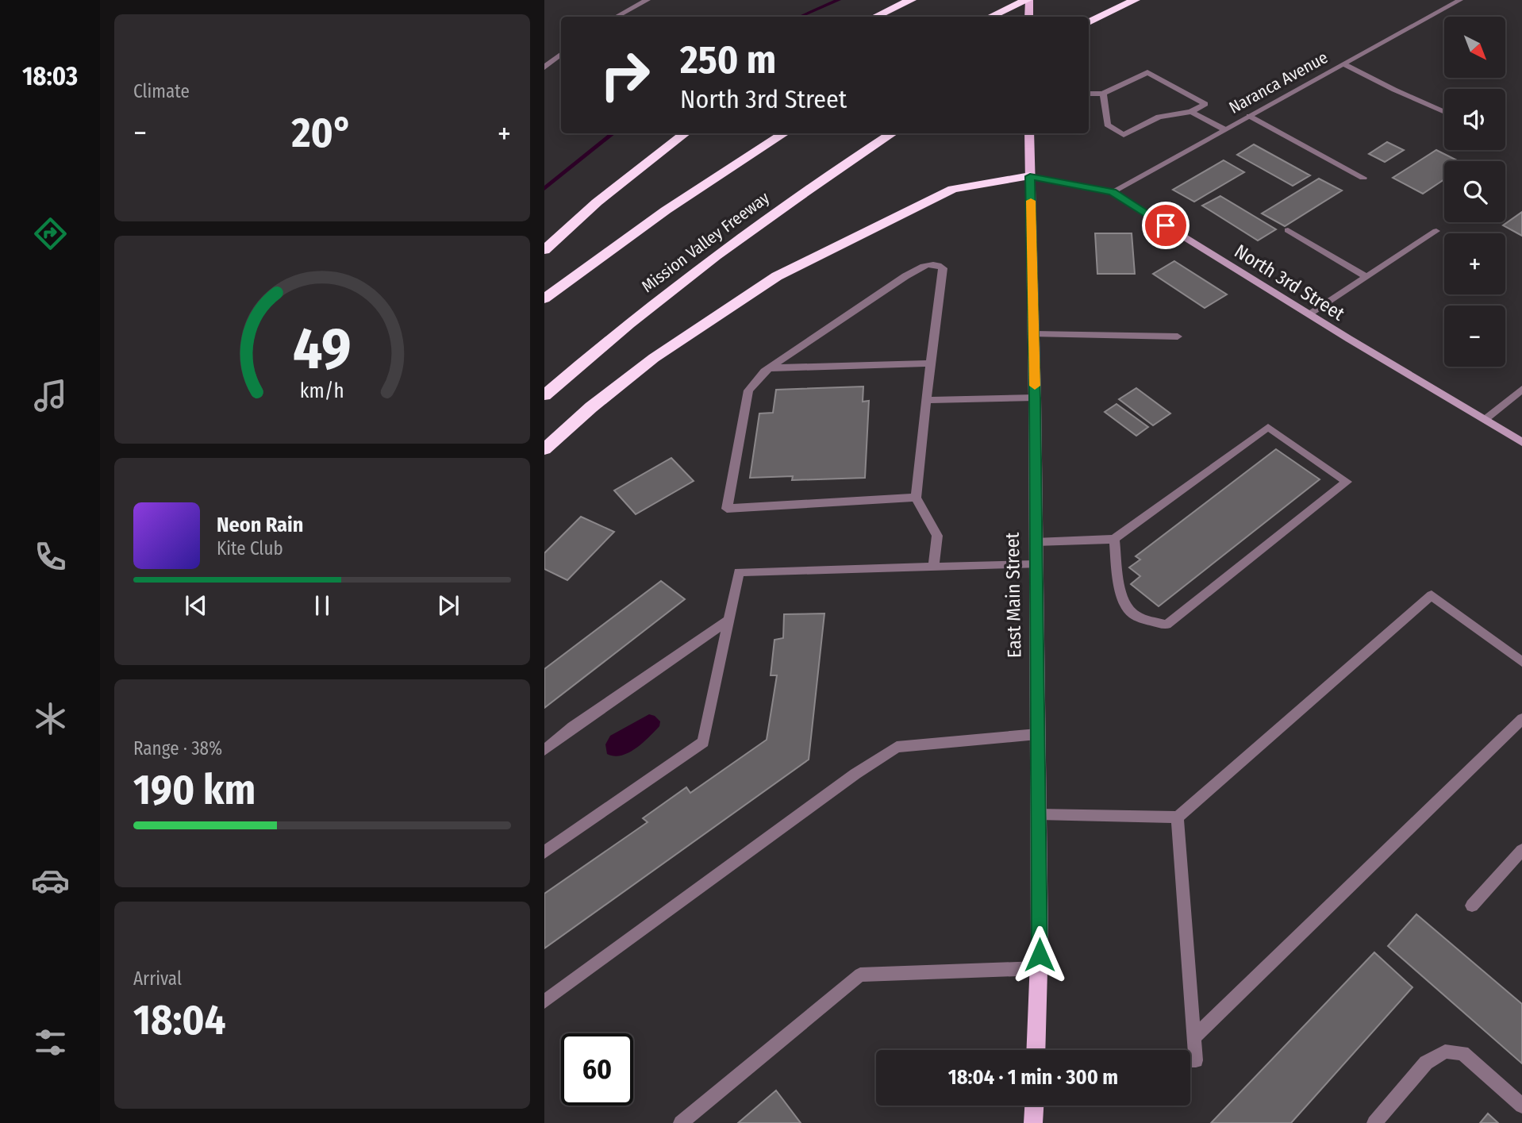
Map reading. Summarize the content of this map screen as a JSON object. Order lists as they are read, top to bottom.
{
  "streets": {
    "highway": ["Mission Valley Freeway"],
    "main road": ["East Main Street"],
    "street": ["Naranca Avenue", "North 3rd Street"]
  },
  "crossings": [
    ["Naranca Avenue", "North 3rd Street"],
    ["North 3rd Street", "East Main Street"]
  ],
  "north": "bottom right",
  "page": {
    "tabs": "18:03",
    "tile": [
      "Climate",
      ["Range · 38%", "190 km"],
      ["Arrival", "18:04"]
    ],
    "map_buttons": ["+", "−"],
    "turn": ["250 m", "North 3rd Street"],
    "heat": ["−", "20°", "+"],
    "song": ["Neon Rain", "Kite Club"],
    "limit": "60",
    "trip": "18:04 · 1 min · 300 m",
    "gauge": ["49", "km/h"]
  }
}
